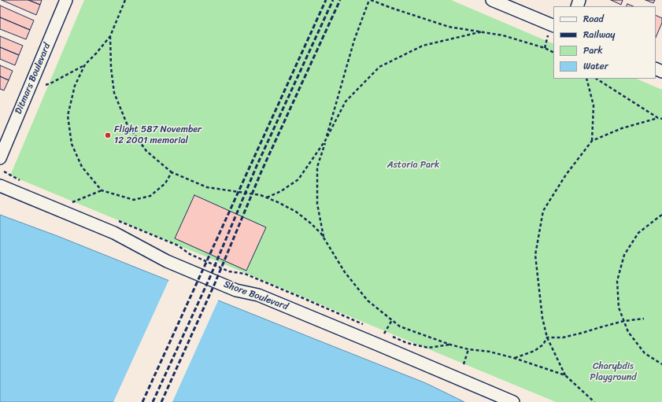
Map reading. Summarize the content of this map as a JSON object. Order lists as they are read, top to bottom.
{
  "streets": {
    "street": ["Ditmars Boulevard", "Shore Boulevard"]
  },
  "parks": ["Astoria Park", "Charybdis Playground"],
  "places": ["Flight 587 November 12 2001 memorial"],
  "legend": [
    "Road",
    "Railway",
    "Park",
    "Water"
  ]
}
